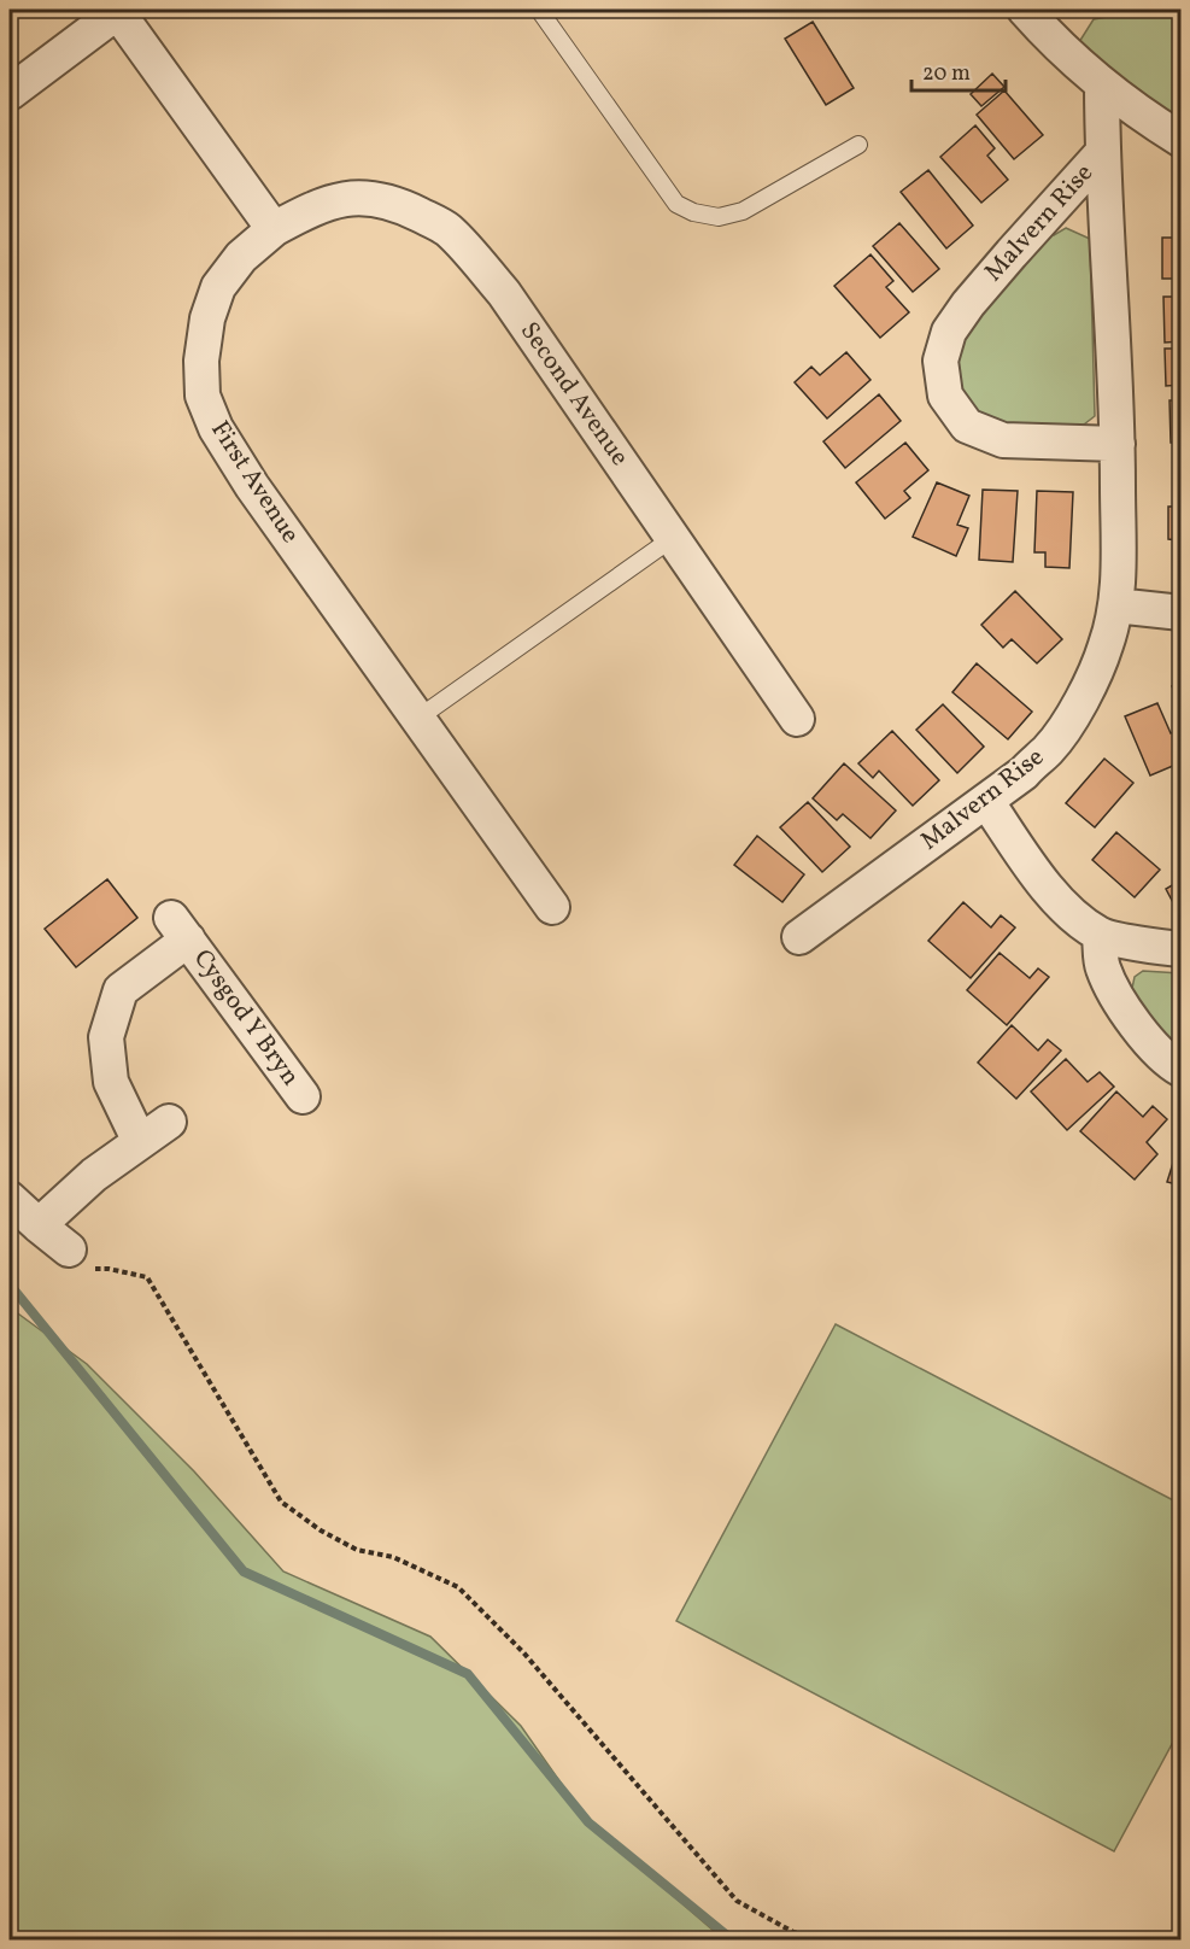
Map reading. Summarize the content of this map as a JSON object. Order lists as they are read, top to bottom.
{
  "streets": {
    "street": [
      "Malvern Rise",
      "Second Avenue",
      "First Avenue",
      "Cysgod Y Bryn"
    ]
  },
  "crossings": [
    ["Second Avenue", "First Avenue"]
  ],
  "scale_bar": "20 m"
}
